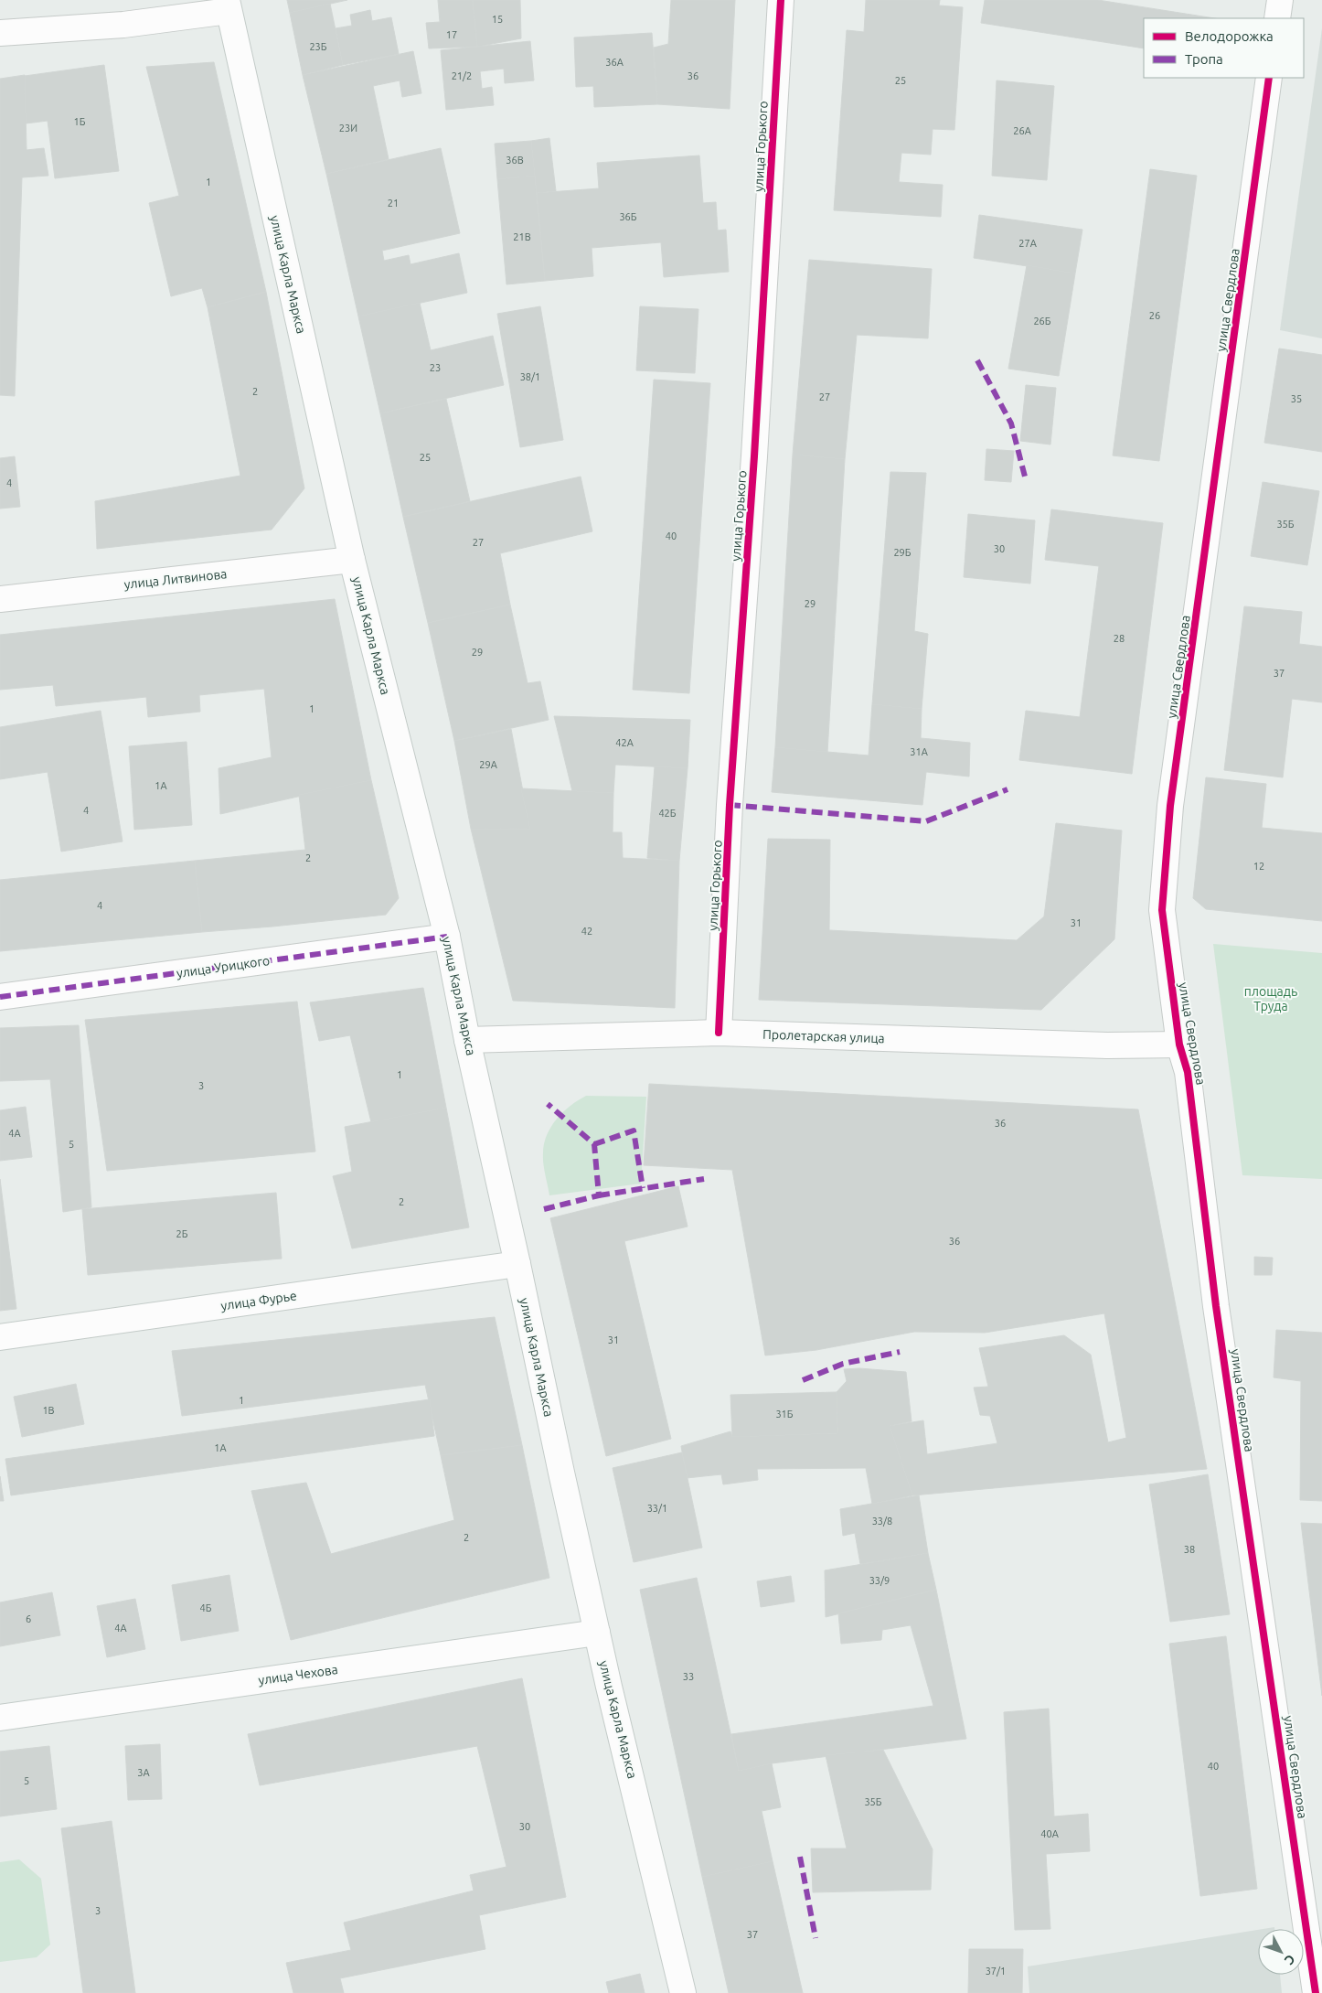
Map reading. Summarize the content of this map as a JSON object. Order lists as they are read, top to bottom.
{
  "streets": {
    "street": [
      "улица Горького",
      "улица Карла Маркса",
      "улица Свердлова",
      "улица Литвинова",
      "улица Урицкого",
      "Пролетарская улица",
      "улица Фурье",
      "улица Чехова"
    ]
  },
  "crossings": [
    ["улица Горького", "Пролетарская улица"],
    ["улица Карла Маркса", "улица Литвинова"],
    ["улица Карла Маркса", "улица Урицкого"],
    ["улица Карла Маркса", "Пролетарская улица"],
    ["улица Карла Маркса", "улица Фурье"],
    ["улица Карла Маркса", "улица Чехова"],
    ["улица Свердлова", "Пролетарская улица"]
  ],
  "parks": ["площадь Труда"],
  "house_numbers": [
    "15",
    "17",
    "23Б",
    "36А",
    "21/2",
    "36",
    "25",
    "1Б",
    "23И",
    "26А",
    "36В",
    "1",
    "21",
    "36Б",
    "21В",
    "27А",
    "26",
    "26Б",
    "23",
    "38/1",
    "2",
    "27",
    "35",
    "25",
    "4",
    "35Б",
    "40",
    "27",
    "30",
    "29Б",
    "29",
    "28",
    "29",
    "37",
    "1",
    "42А",
    "31А",
    "29А",
    "1А",
    "4",
    "42Б",
    "2",
    "12",
    "4",
    "31",
    "42",
    "1",
    "3",
    "36",
    "4А",
    "5",
    "2",
    "2Б",
    "36",
    "31",
    "1",
    "1В",
    "31Б",
    "1А",
    "33/1",
    "33/8",
    "2",
    "38",
    "33/9",
    "4Б",
    "6",
    "4А",
    "33",
    "40",
    "3А",
    "5",
    "35Б",
    "30",
    "40А",
    "3",
    "37",
    "37/1"
  ],
  "legend": ["Велодорожка", "Тропа"],
  "north": "bottom right"
}
